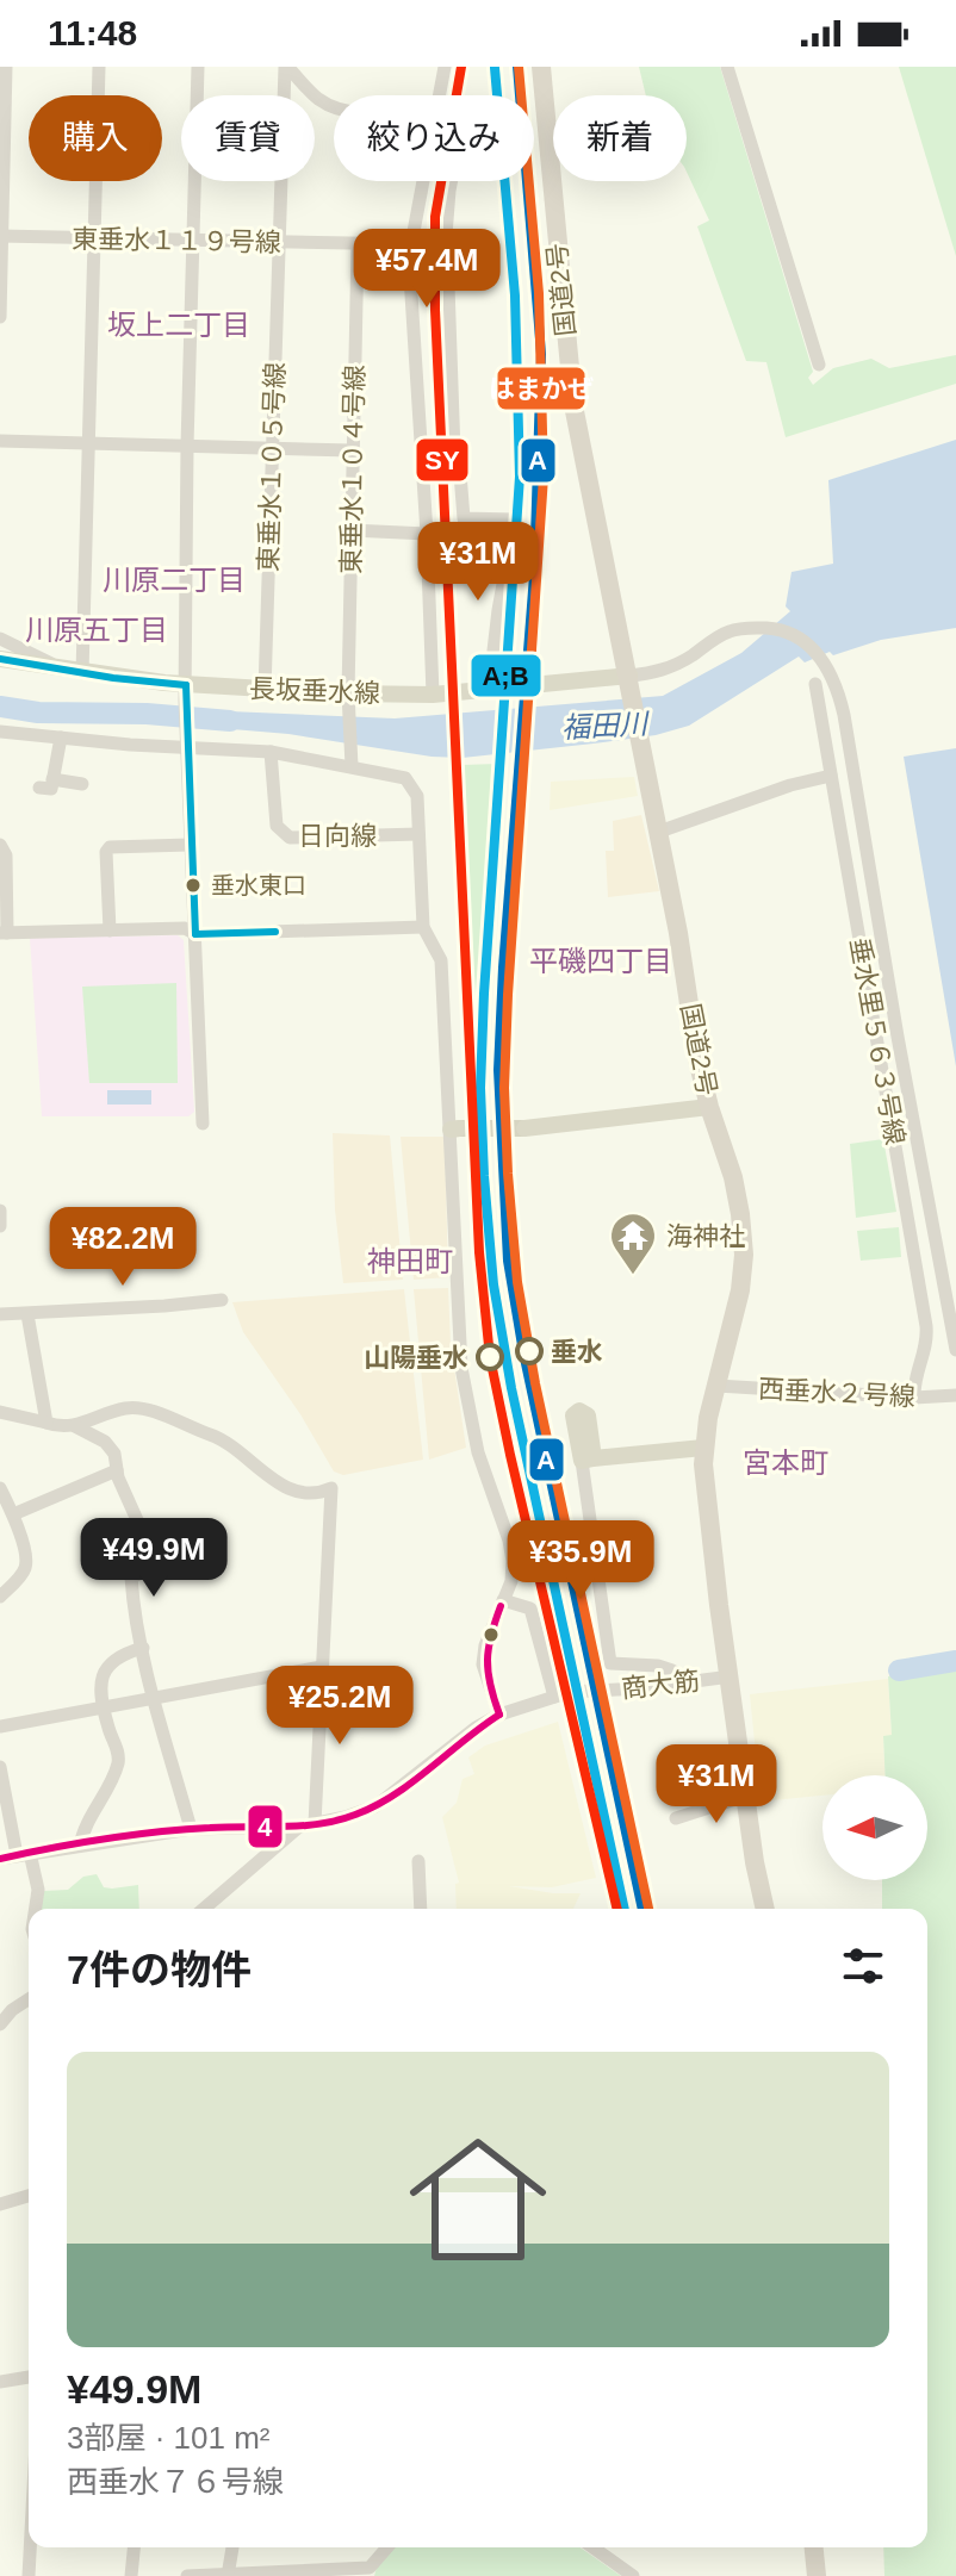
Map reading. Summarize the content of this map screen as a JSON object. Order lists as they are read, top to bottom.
{
  "streets": {
    "highway": ["国道2号"],
    "main road": ["長坂垂水線"],
    "street": [
      "東垂水１１９号線",
      "東垂水１０５号線",
      "東垂水１０４号線",
      "日向線",
      "垂水里５６３号線",
      "西垂水２号線",
      "商大筋"
    ]
  },
  "crossings": [
    ["東垂水１１９号線", "東垂水１０５号線"],
    ["東垂水１１９号線", "東垂水１０４号線"],
    ["国道2号", "長坂垂水線"],
    ["国道2号", "西垂水２号線"],
    ["国道2号", "商大筋"],
    ["東垂水１０５号線", "長坂垂水線"],
    ["東垂水１０４号線", "長坂垂水線"],
    ["垂水里５６３号線", "西垂水２号線"]
  ],
  "districts": [
    "坂上二丁目",
    "川原二丁目",
    "川原五丁目",
    "平磯四丁目",
    "神田町",
    "宮本町"
  ],
  "water": ["福田川"],
  "places": {
    "other": ["垂水東口", "垂水", "山陽垂水"],
    "temple": ["海神社"]
  },
  "lines": [
    "transit line A",
    "transit line SY",
    "transit line はまかぜ",
    "transit line A;B",
    "transit line 4"
  ],
  "north": "left",
  "page": {
    "status": "11:48",
    "chip": [
      "購入",
      "賃貸",
      "絞り込み",
      "新着"
    ],
    "price": [
      "¥57.4M",
      "¥31M",
      "¥82.2M",
      "¥49.9M",
      "¥35.9M",
      "¥25.2M",
      "¥31M"
    ],
    "heading": "7件の物件",
    "list": [
      {
        "name": "¥49.9M",
        "note": "3部屋 · 101 m² · 西垂水７６号線"
      }
    ]
  }
}
